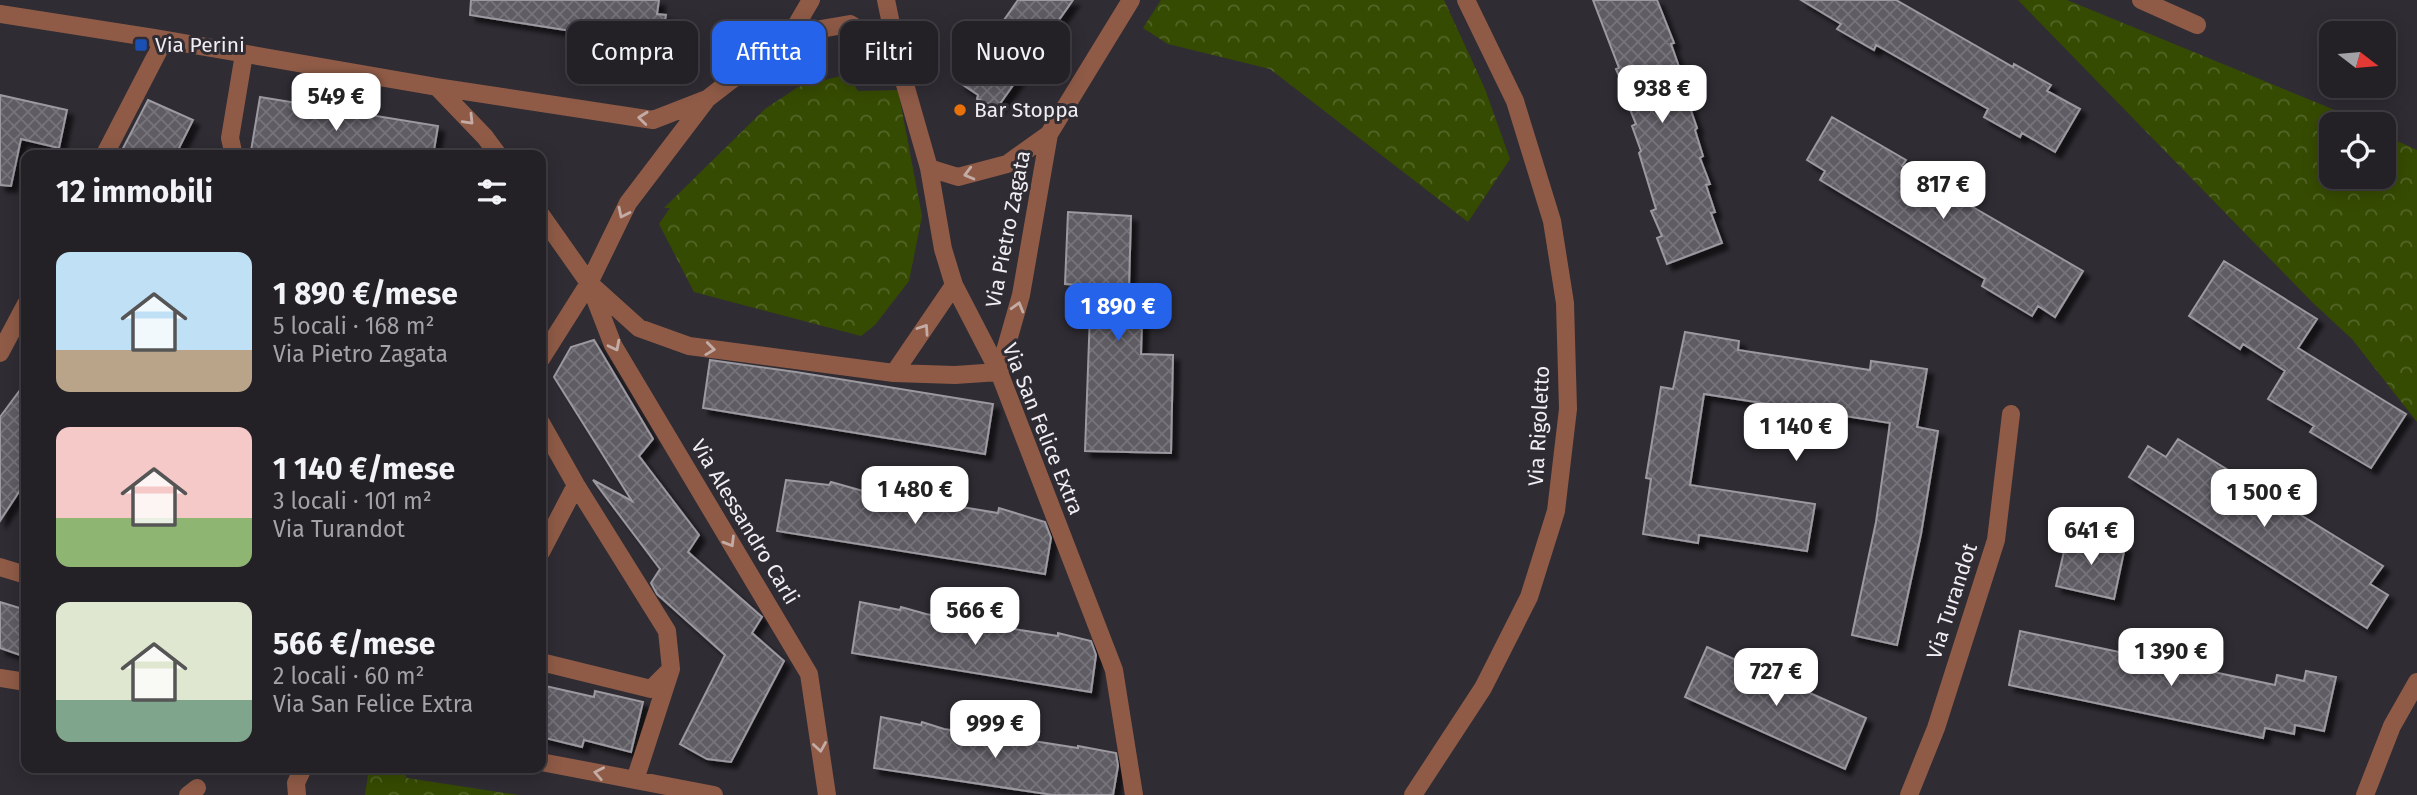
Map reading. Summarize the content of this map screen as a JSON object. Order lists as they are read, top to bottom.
{
  "streets": {
    "street": [
      "Via Pietro Zagata",
      "Via Rigoletto",
      "Via San Felice Extra",
      "Via Alessandro Carli",
      "Via Turandot"
    ]
  },
  "crossings": [
    ["Via Pietro Zagata", "Via San Felice Extra"]
  ],
  "places": {
    "transit": ["Via Perini"],
    "other": ["Bar Stoppa"]
  },
  "north": "right",
  "page": {
    "chip": [
      "Compra",
      "Affitta",
      "Filtri",
      "Nuovo"
    ],
    "price": [
      "938 €",
      "549 €",
      "817 €",
      "1 890 €",
      "1 140 €",
      "1 480 €",
      "1 500 €",
      "641 €",
      "566 €",
      "1 390 €",
      "727 €",
      "999 €"
    ],
    "heading": "12 immobili",
    "list": [
      {
        "name": "1 890 €/mese",
        "note": "5 locali · 168 m² · Via Pietro Zagata"
      },
      {
        "name": "1 140 €/mese",
        "note": "3 locali · 101 m² · Via Turandot"
      },
      {
        "name": "566 €/mese",
        "note": "2 locali · 60 m² · Via San Felice Extra"
      }
    ]
  }
}
